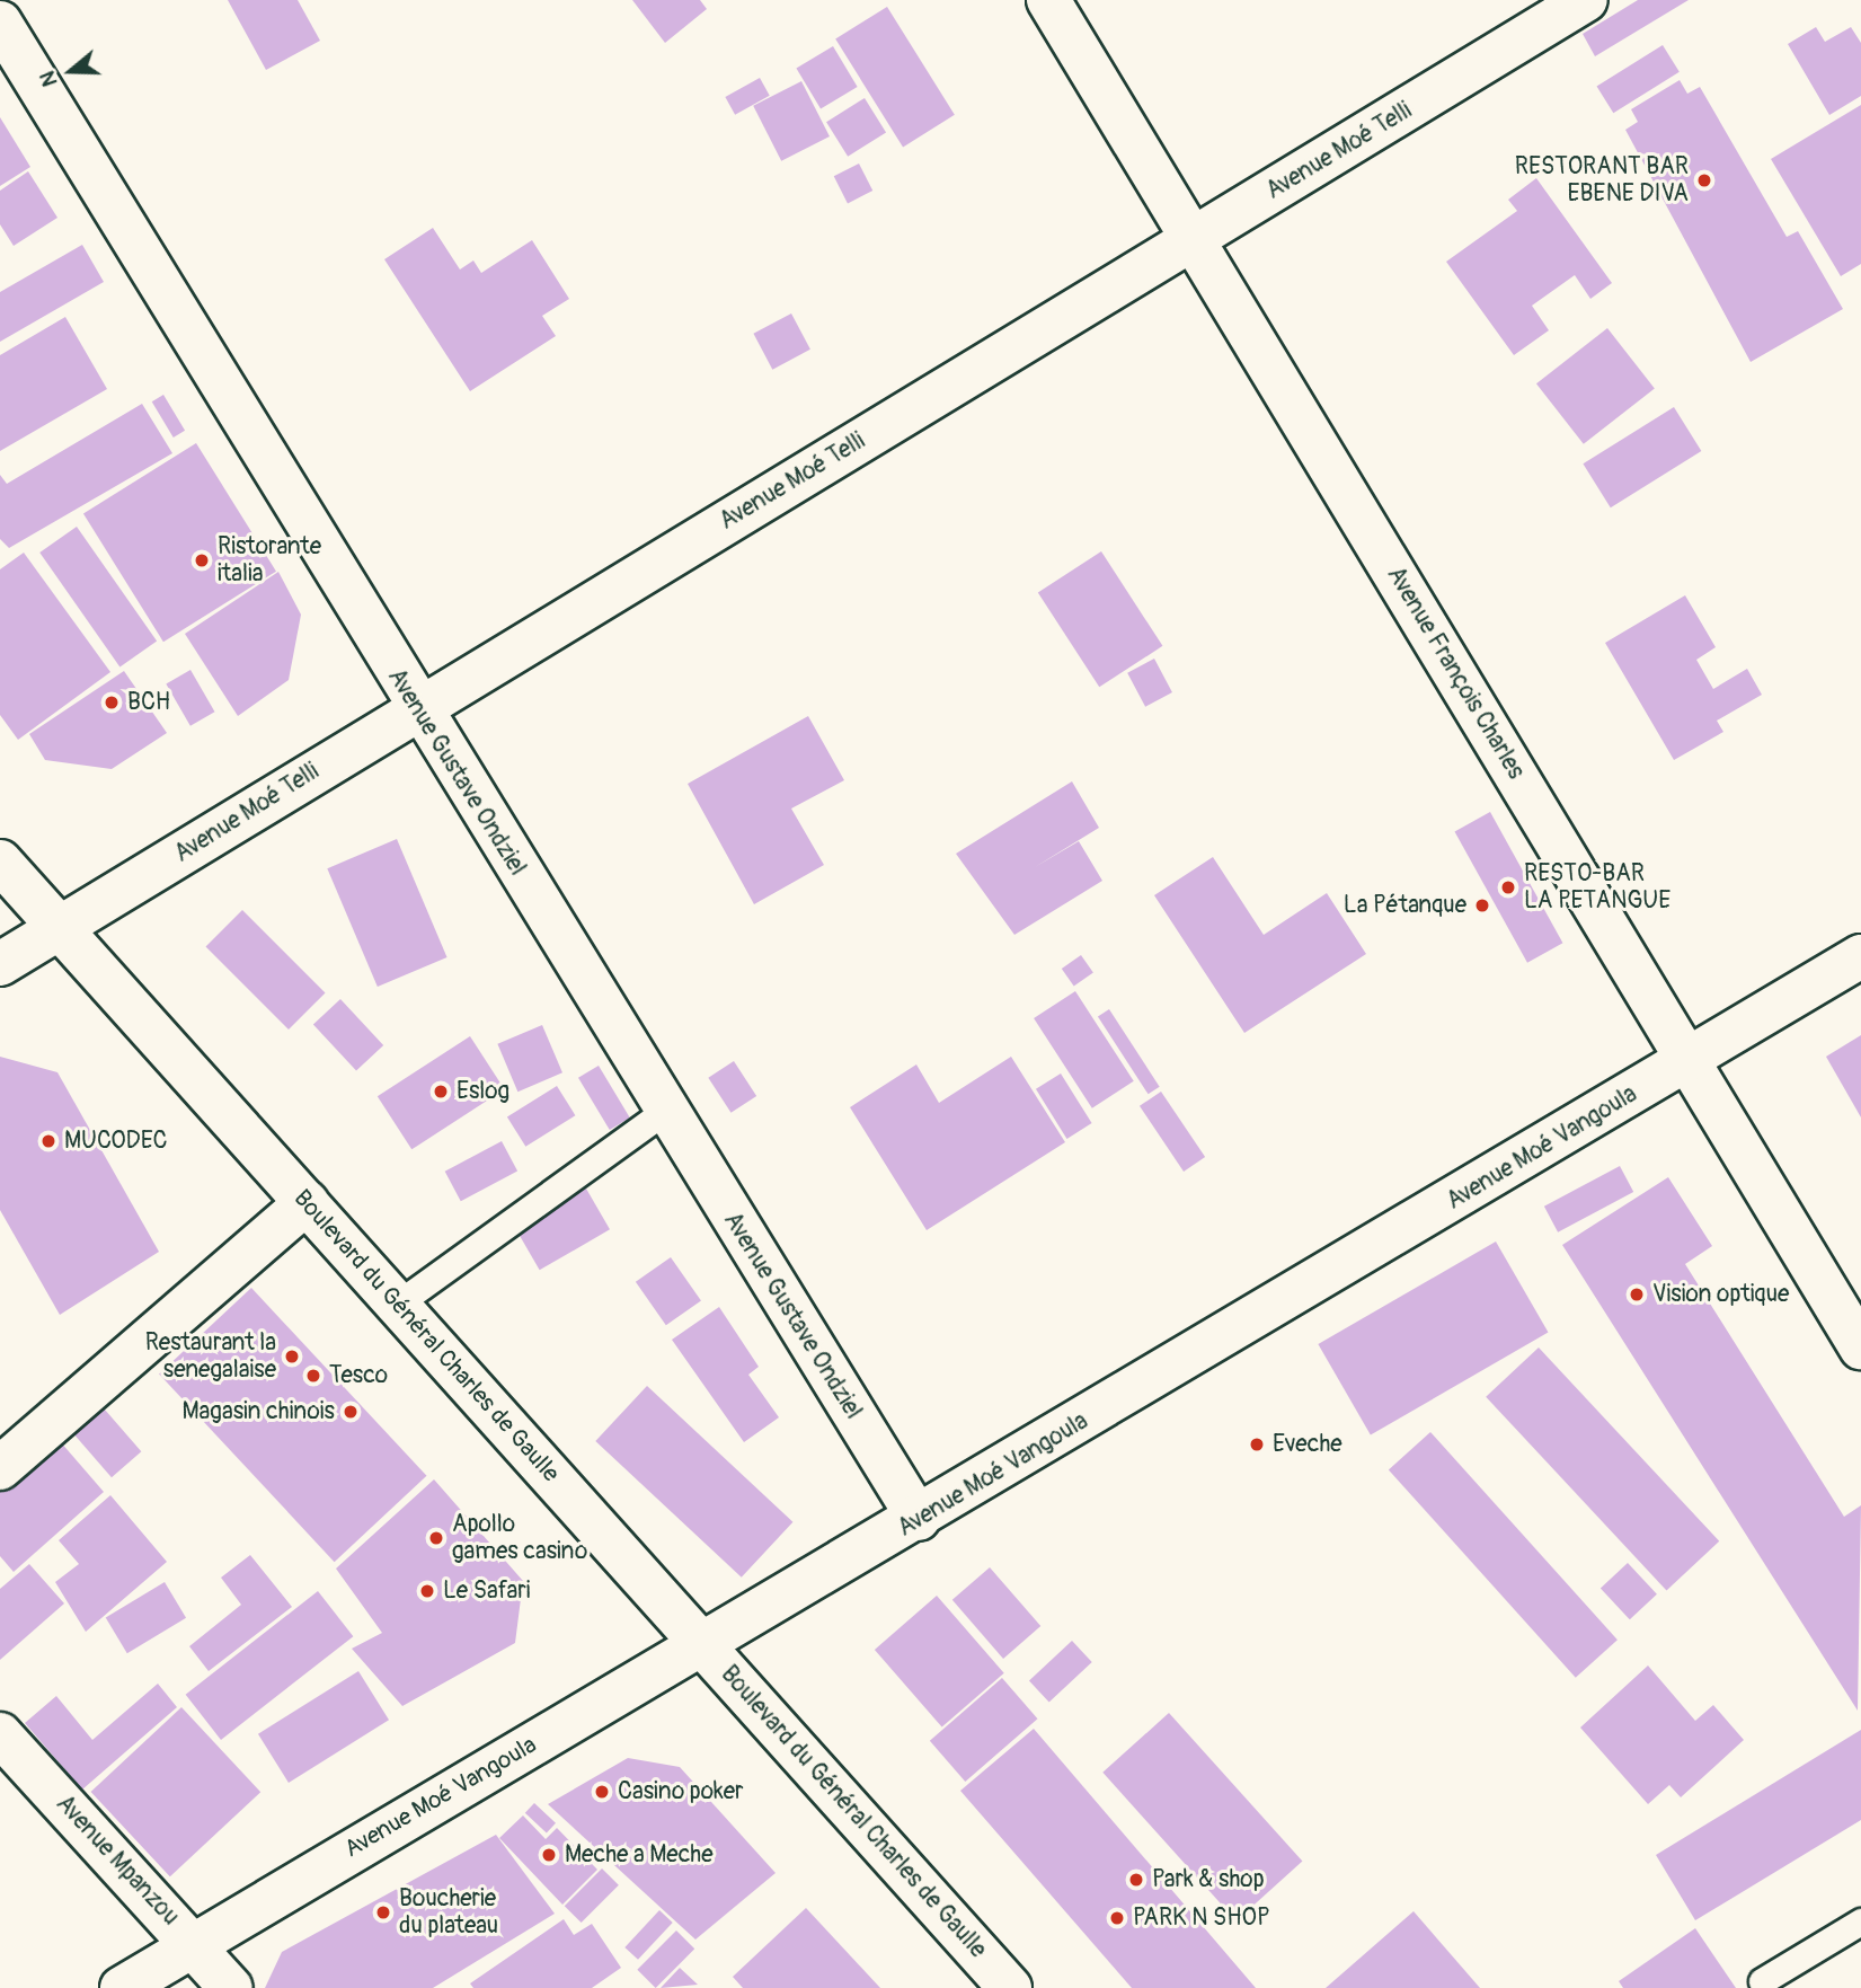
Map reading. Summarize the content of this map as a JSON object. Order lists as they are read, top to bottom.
{
  "streets": {
    "street": [
      "Avenue Moé Telli",
      "Avenue François Charles",
      "Avenue Gustave Ondziel",
      "Avenue Moé Vangoula",
      "Boulevard du Général Charles de Gaulle",
      "Avenue Mpanzou"
    ]
  },
  "crossings": [
    ["Avenue Moé Telli", "Avenue François Charles"],
    ["Avenue Moé Telli", "Avenue Gustave Ondziel"],
    ["Avenue Moé Telli", "Boulevard du Général Charles de Gaulle"],
    ["Avenue François Charles", "Avenue Moé Vangoula"],
    ["Avenue Gustave Ondziel", "Avenue Moé Vangoula"],
    ["Avenue Moé Vangoula", "Boulevard du Général Charles de Gaulle"],
    ["Avenue Moé Vangoula", "Avenue Mpanzou"]
  ],
  "places": [
    "RESTORANT BAR EBENE DIVA",
    "Ristorante italia",
    "BCH",
    "RESTO-BAR LA PETANGUE",
    "La Pétanque",
    "Eslog",
    "MUCODEC",
    "Vision optique",
    "Restaurant la senegalaise",
    "Tesco",
    "Magasin chinois",
    "Eveche",
    "Apollo games casino",
    "Le Safari",
    "Casino poker",
    "Meche a Meche",
    "Park & shop",
    "Boucherie du plateau",
    "PARK N SHOP"
  ],
  "north": "left"
}
